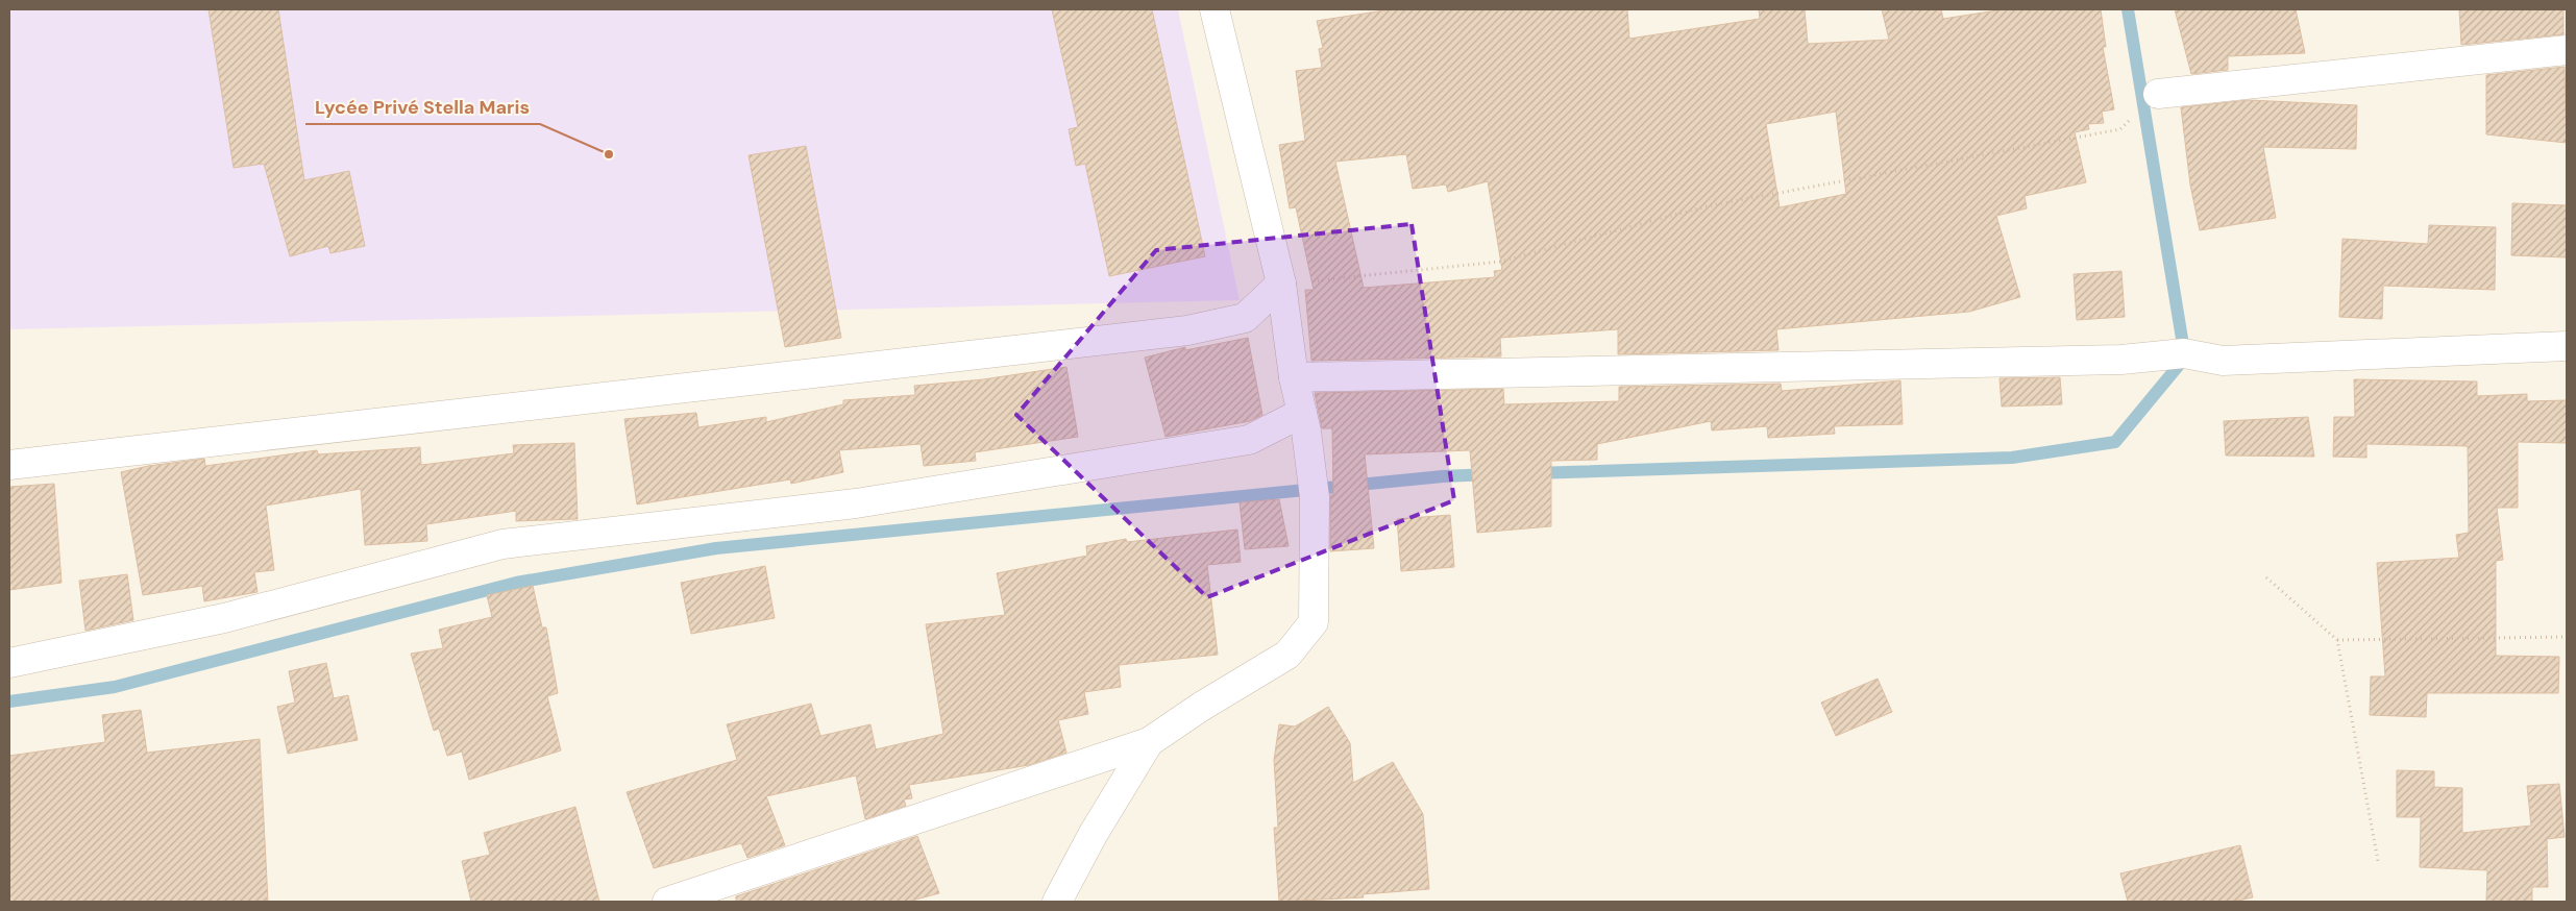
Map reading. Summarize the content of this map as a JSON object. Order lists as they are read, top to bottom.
{
  "places": ["Lycée Privé Stella Maris"]
}
